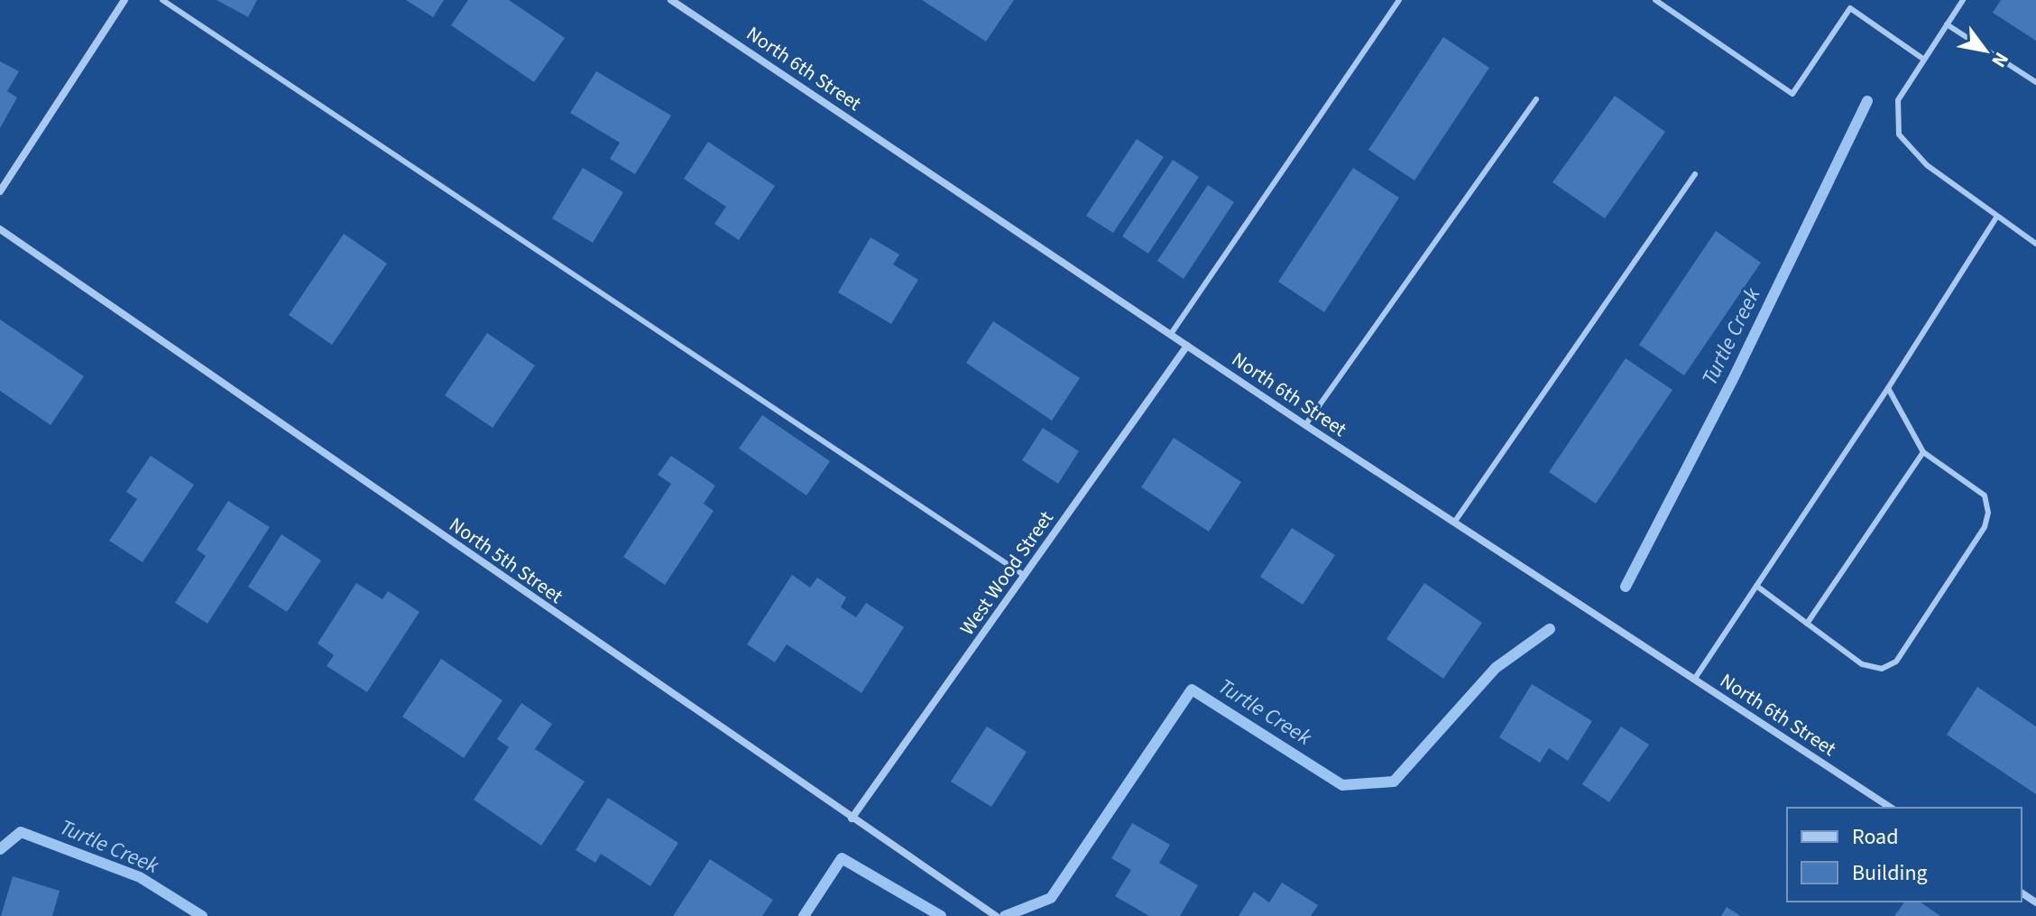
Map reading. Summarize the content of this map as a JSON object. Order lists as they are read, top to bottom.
{
  "streets": {
    "street": ["North 6th Street", "North 5th Street", "West Wood Street"]
  },
  "crossings": [
    ["North 6th Street", "West Wood Street"],
    ["North 5th Street", "West Wood Street"]
  ],
  "water": ["Turtle Creek"],
  "legend": ["Road", "Building"],
  "north": "bottom right"
}
